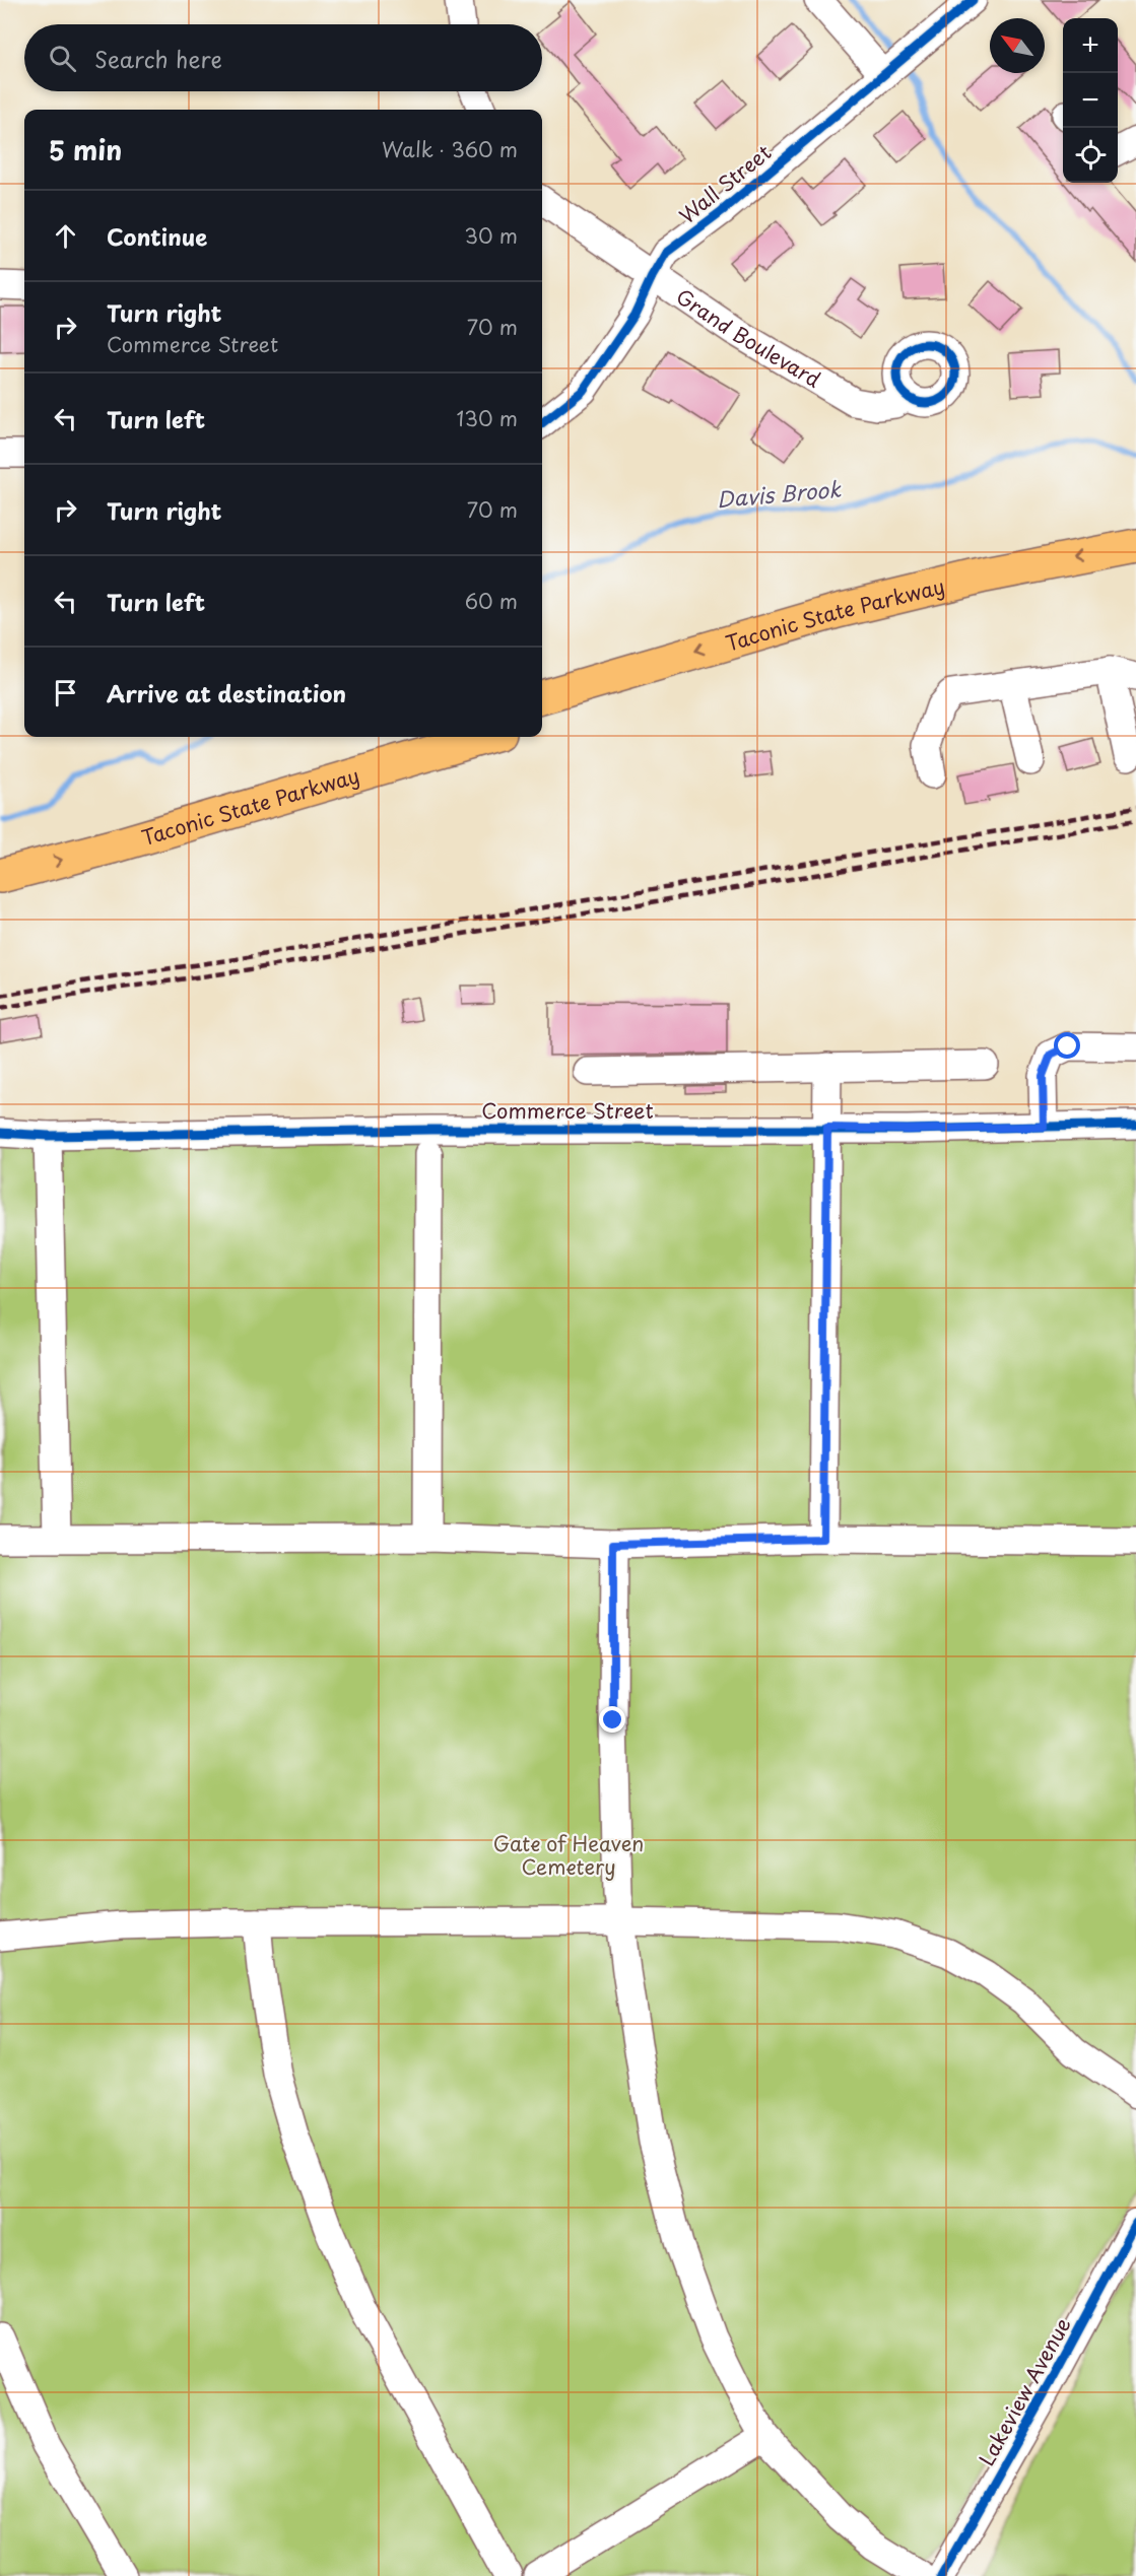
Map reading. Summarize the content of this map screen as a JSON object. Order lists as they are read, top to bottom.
{
  "streets": {
    "highway": ["Taconic State Parkway"],
    "street": [
      "Wall Street",
      "Grand Boulevard",
      "Commerce Street",
      "Lakeview Avenue"
    ]
  },
  "crossings": [
    ["Wall Street", "Grand Boulevard"]
  ],
  "water": ["Davis Brook"],
  "parks": ["Gate of Heaven Cemetery"],
  "north": "top left",
  "page": {
    "map_buttons": ["+", "−"],
    "search": "Search here",
    "heading": ["5 min", "Walk · 360 m"],
    "list": [
      ["Continue", "30 m"],
      ["Turn right", "Commerce Street", "70 m"],
      ["Turn left", "130 m"],
      ["Turn right", "70 m"],
      ["Turn left", "60 m"],
      "Arrive at destination"
    ]
  }
}
